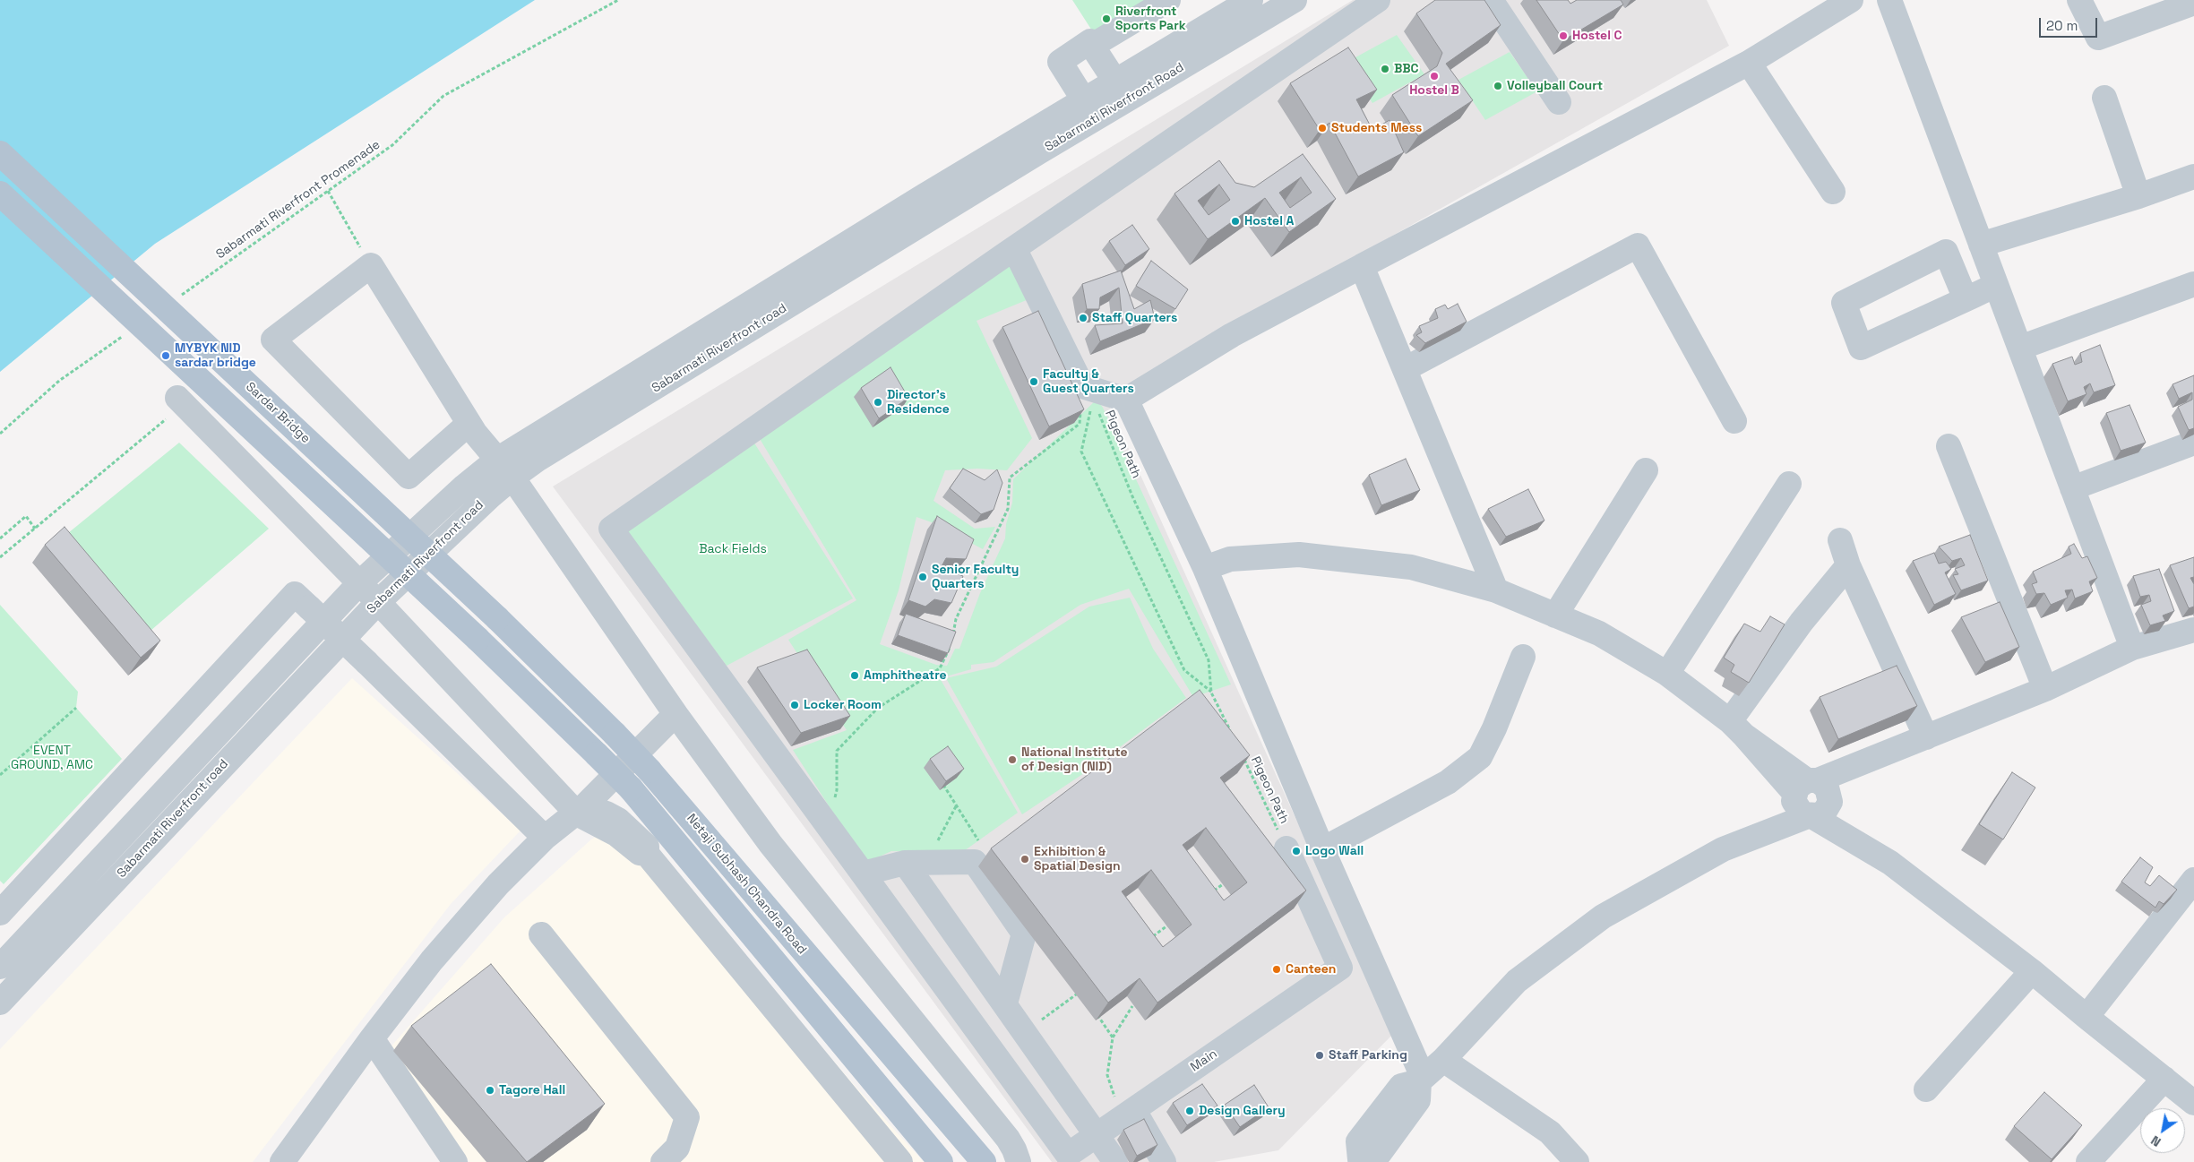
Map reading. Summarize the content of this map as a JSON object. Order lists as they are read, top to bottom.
{
  "streets": {
    "main road": ["Sardar Bridge", "Netaji Subhash Chandra Road"],
    "street": ["Sabarmati Riverfront Road", "Sabarmati Riverfront road", "Main"],
    "path": ["Sabarmati Riverfront Promenade", "Pigeon Path"]
  },
  "crossings": [
    ["Sabarmati Riverfront Road", "Sabarmati Riverfront road"],
    ["Sardar Bridge", "Netaji Subhash Chandra Road"],
    ["Pigeon Path", "Main"]
  ],
  "parks": ["Back Fields", "EVENT GROUND, AMC"],
  "places": [
    "Riverfront Sports Park",
    "Hostel C",
    "BBC",
    "Hostel B",
    "Volleyball Court",
    "Students Mess",
    "Hostel A",
    "Staff Quarters",
    "MYBYK NID sardar bridge",
    "Faculty & Guest Quarters",
    "Director's Residence",
    "Senior Faculty Quarters",
    "Amphitheatre",
    "Locker Room",
    "National Institute of Design (NID)",
    "Logo Wall",
    "Exhibition & Spatial Design",
    "Canteen",
    "Staff Parking",
    "Tagore Hall",
    "Design Gallery"
  ],
  "scale_bar": "20 m",
  "north": "bottom left"
}
